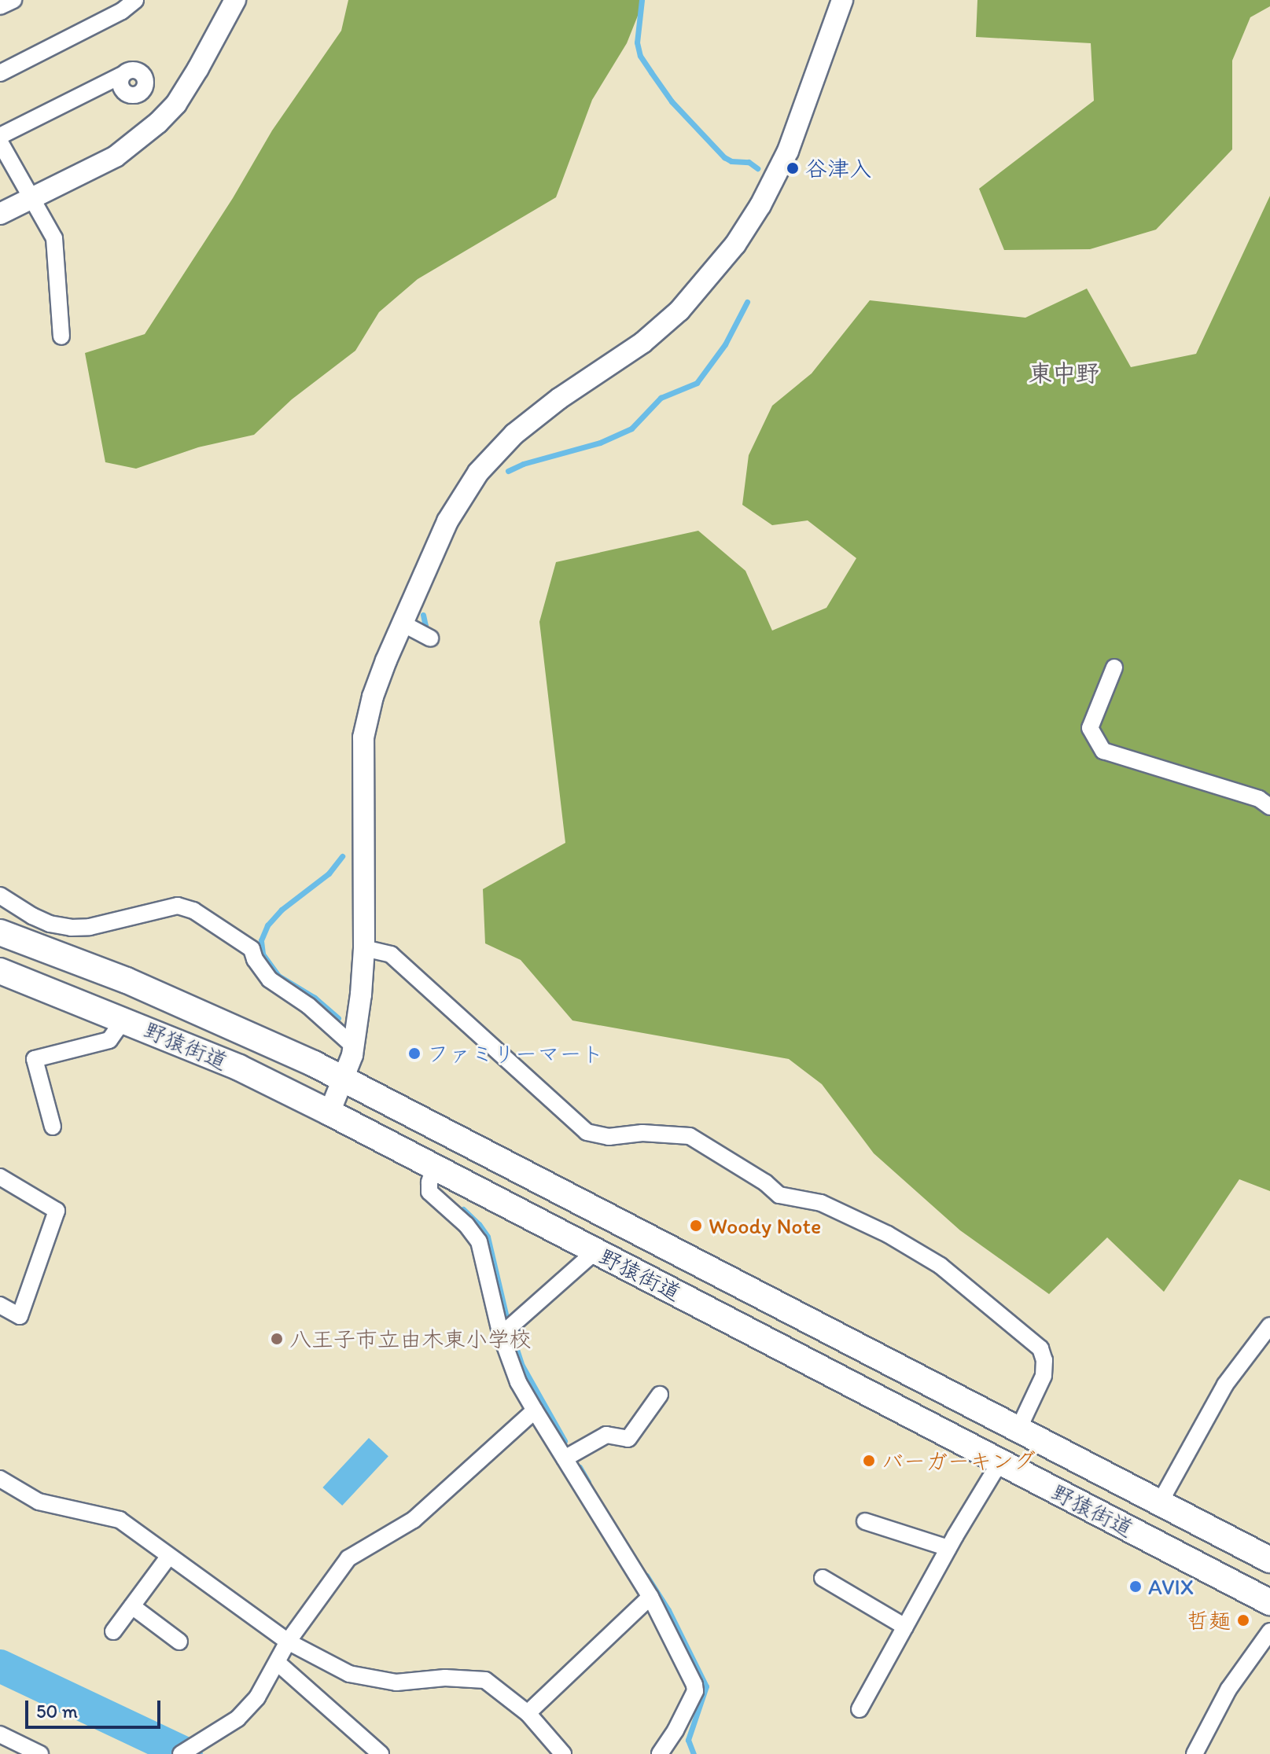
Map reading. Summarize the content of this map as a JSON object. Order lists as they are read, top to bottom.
{
  "streets": {
    "main road": ["野猿街道"]
  },
  "districts": ["東中野"],
  "places": [
    "谷津入",
    "ファミリーマート",
    "Woody Note",
    "八王子市立由木東小学校",
    "バーガーキング",
    "AVIX",
    "哲麺"
  ],
  "scale_bar": "50 m"
}
